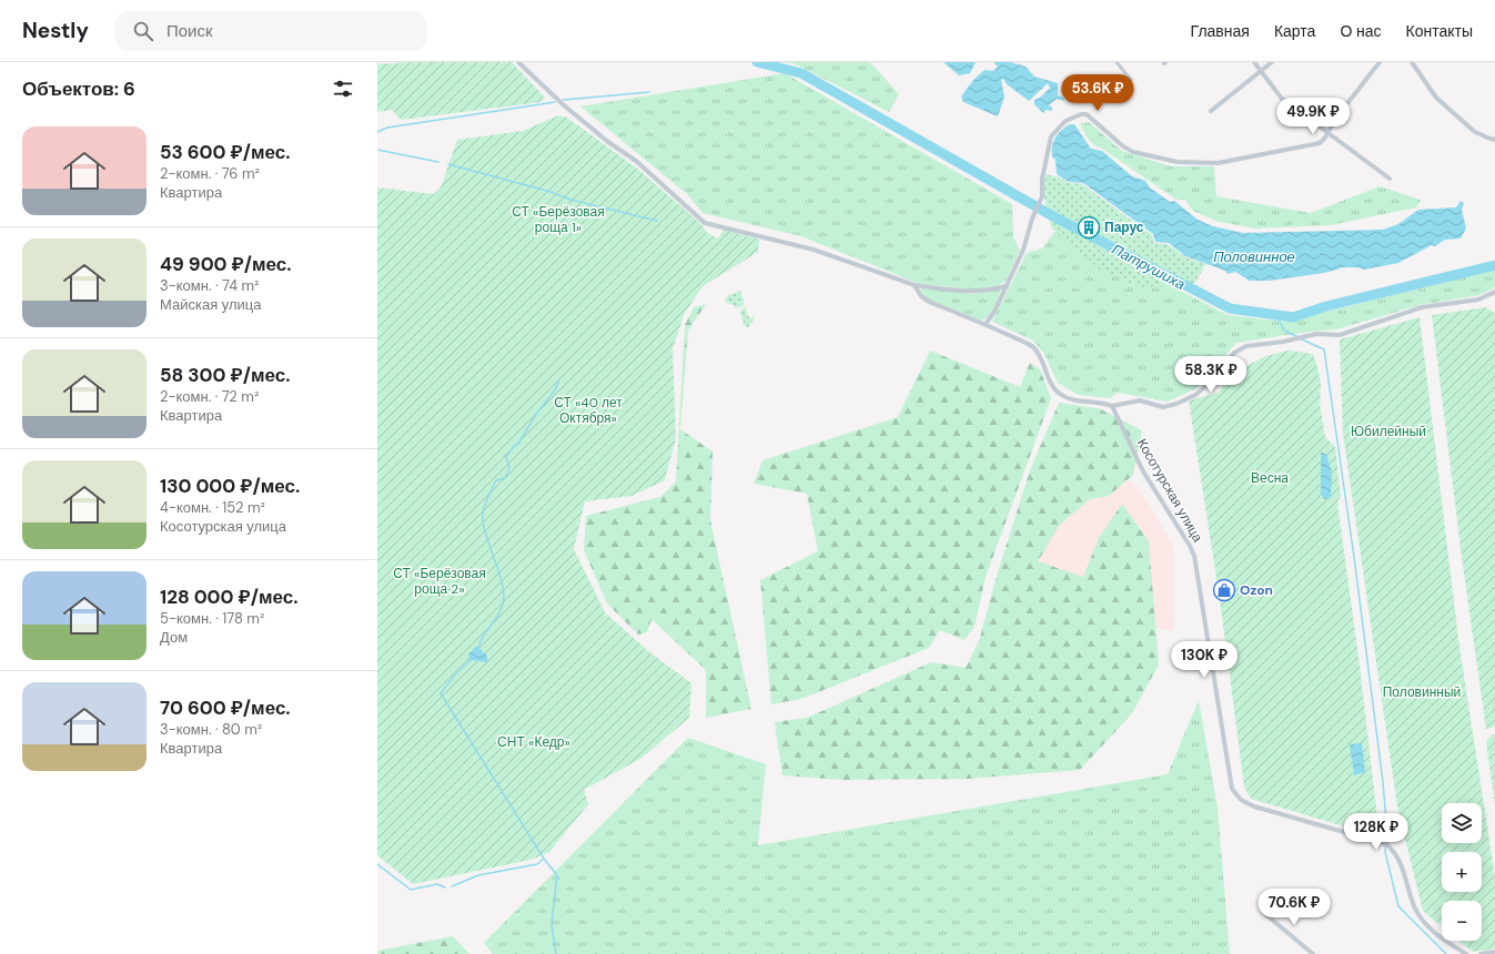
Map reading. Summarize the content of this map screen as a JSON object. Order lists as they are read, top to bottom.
{
  "streets": {
    "street": ["Косотурская улица"]
  },
  "water": ["Половинное", "Патрушиха"],
  "parks": [
    "СТ «Берёзовая роща 1»",
    "СТ «40 лет Октября»",
    "Юбилейный",
    "Весна",
    "СТ «Берёзовая роща 2»",
    "Половинный",
    "СНТ «Кедр»"
  ],
  "places": {
    "building": ["Парус"],
    "shop": ["Ozon"]
  },
  "page": {
    "header": "Nestly",
    "search": "Поиск",
    "nav": [
      "Главная",
      "Карта",
      "О нас",
      "Контакты"
    ],
    "heading": "Объектов: 6",
    "price": [
      "53.6K ₽",
      "49.9K ₽",
      "58.3K ₽",
      "130K ₽",
      "128K ₽",
      "70.6K ₽"
    ],
    "list": [
      {
        "name": "53 600 ₽/мес.",
        "note": "2-комн. · 76 m² · Квартира"
      },
      {
        "name": "49 900 ₽/мес.",
        "note": "3-комн. · 74 m² · Майская улица"
      },
      {
        "name": "58 300 ₽/мес.",
        "note": "2-комн. · 72 m² · Квартира"
      },
      {
        "name": "130 000 ₽/мес.",
        "note": "4-комн. · 152 m² · Косотурская улица"
      },
      {
        "name": "128 000 ₽/мес.",
        "note": "5-комн. · 178 m² · Дом"
      },
      {
        "name": "70 600 ₽/мес.",
        "note": "3-комн. · 80 m² · Квартира"
      }
    ],
    "map_buttons": ["+", "−"]
  }
}
